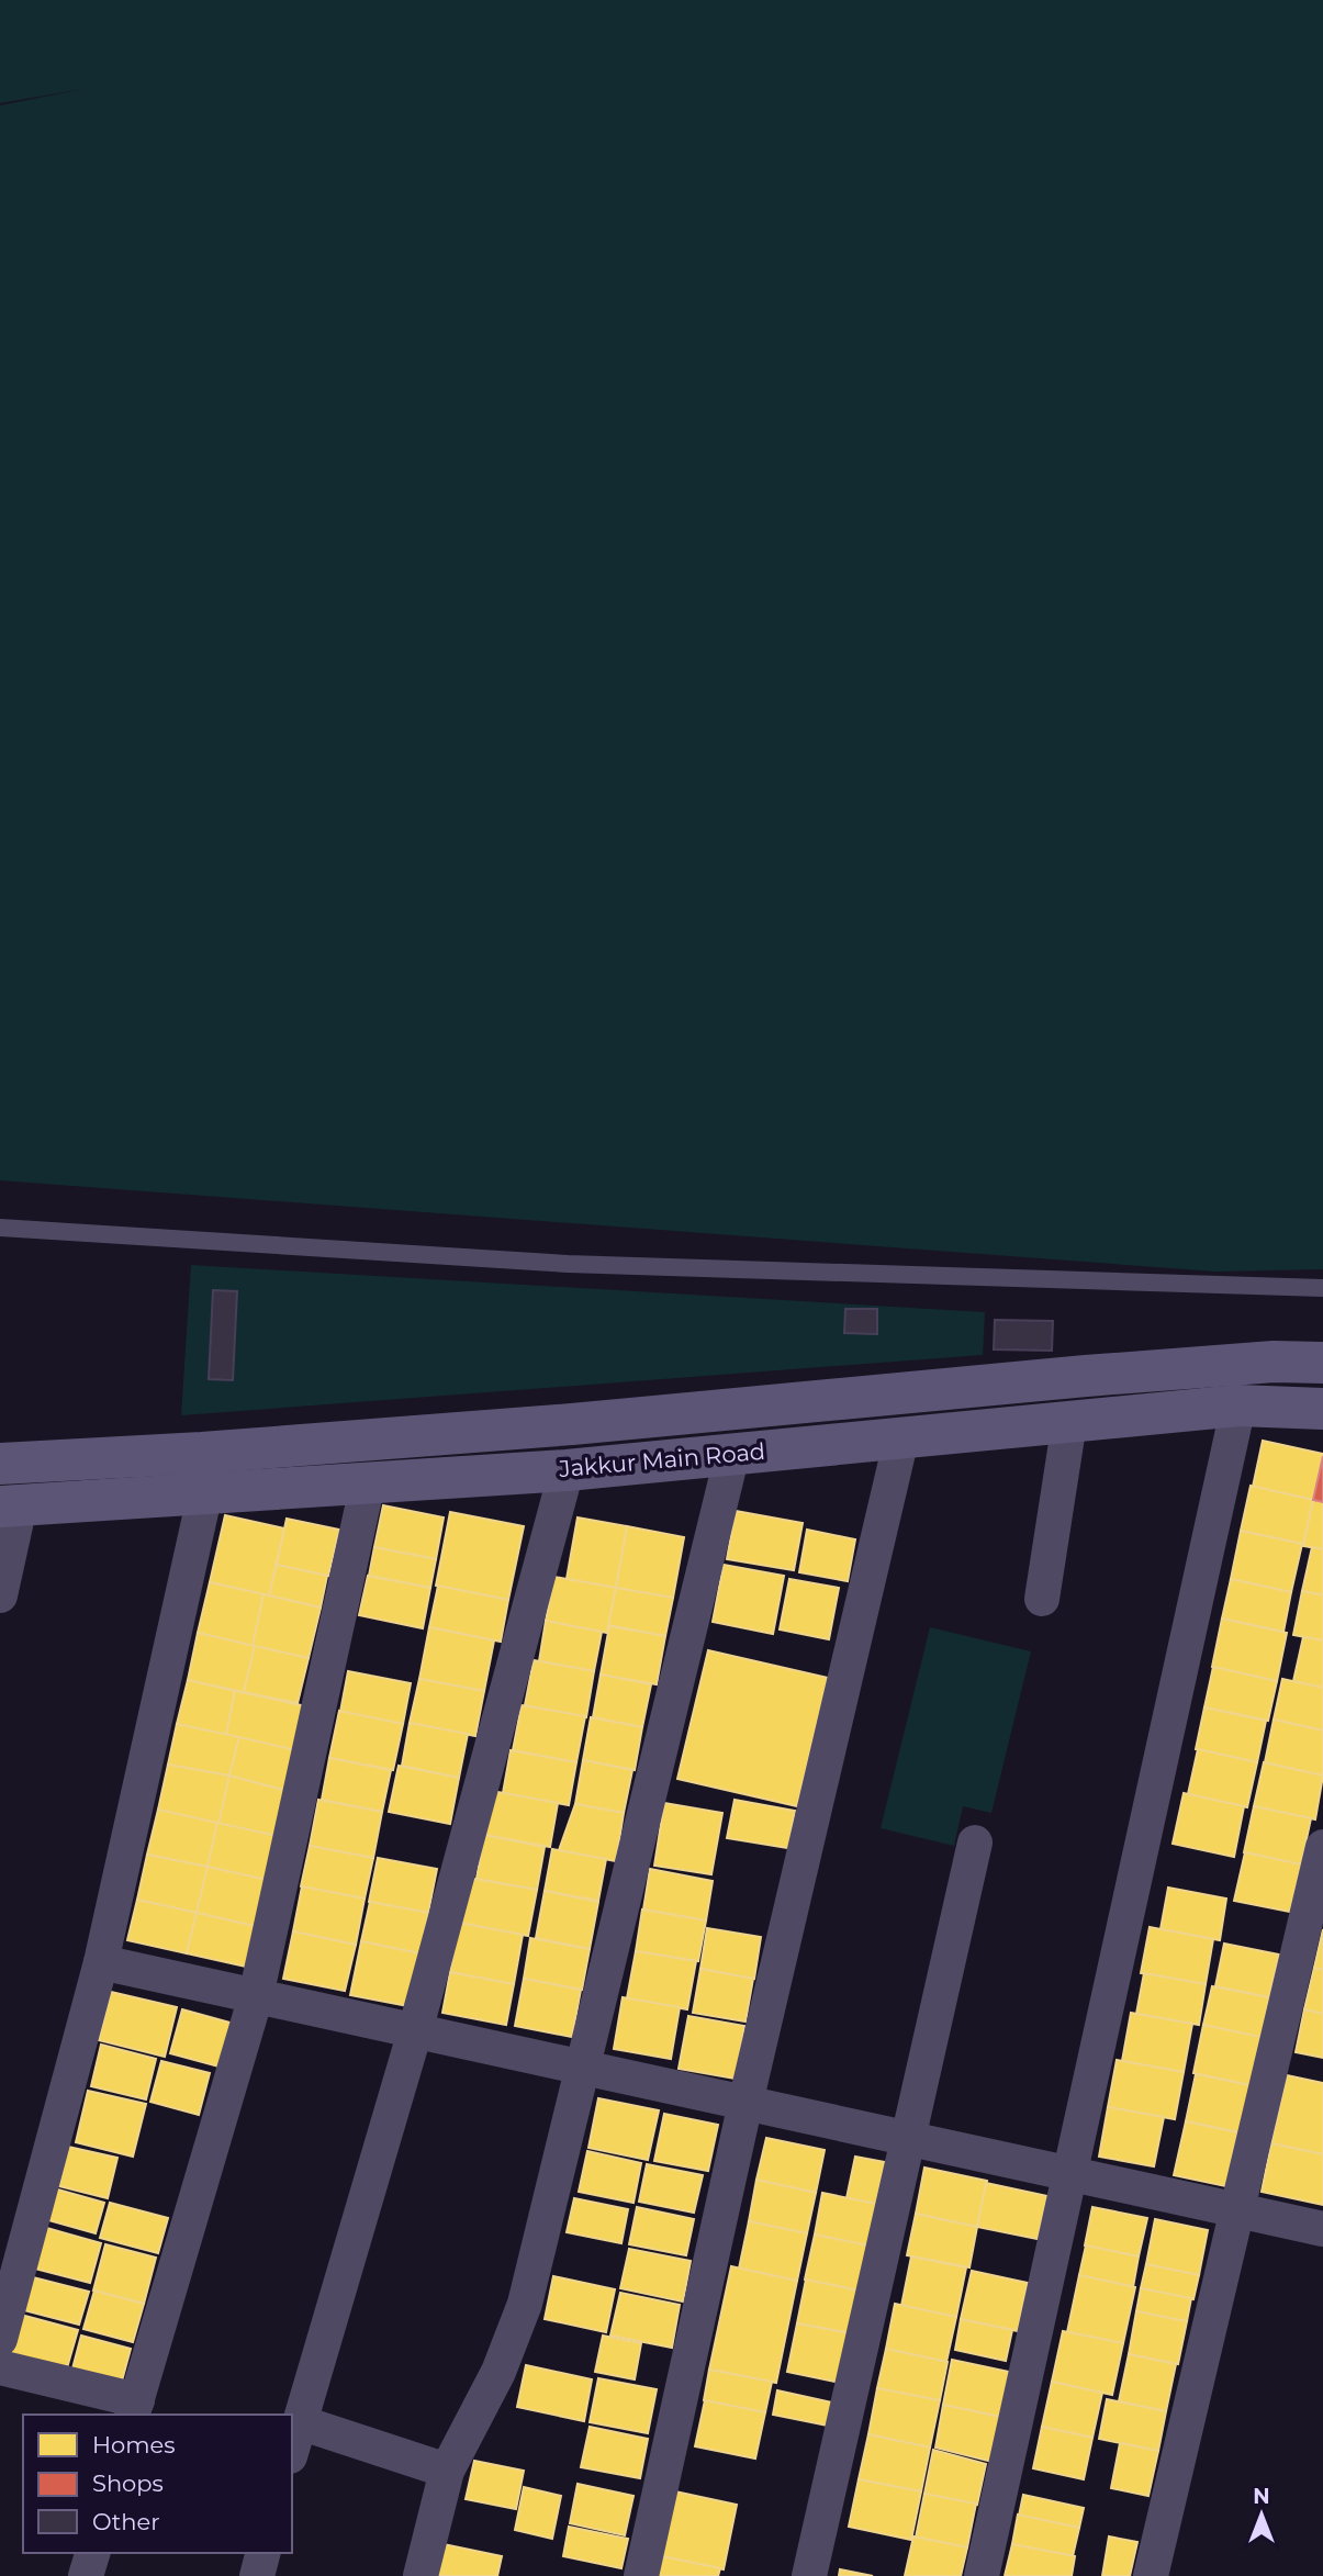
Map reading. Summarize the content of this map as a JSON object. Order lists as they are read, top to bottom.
{
  "streets": {
    "main road": ["Jakkur Main Road"]
  },
  "legend": ["Homes", "Shops", "Other"],
  "north": "top"
}
